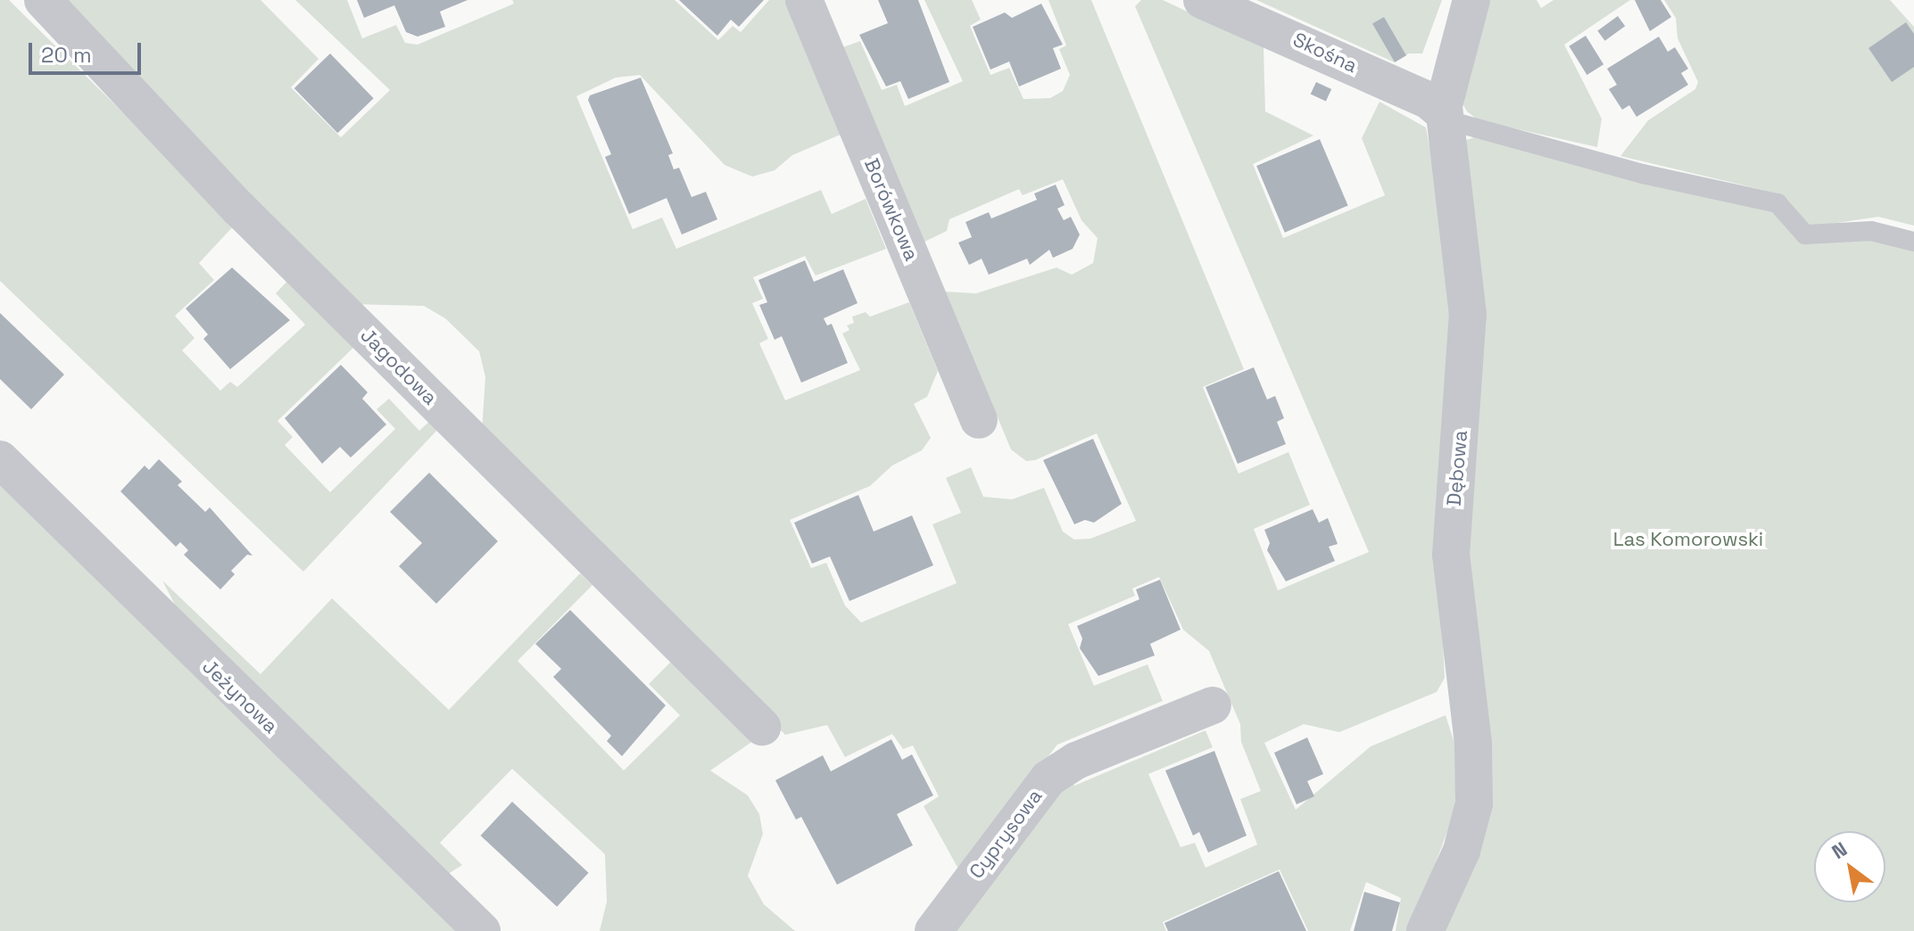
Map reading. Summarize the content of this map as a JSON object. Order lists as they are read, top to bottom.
{
  "streets": {
    "street": [
      "Skośna",
      "Borówkowa",
      "Jagodowa",
      "Dębowa",
      "Jeżynowa",
      "Cyprysowa"
    ]
  },
  "crossings": [
    ["Skośna", "Dębowa"]
  ],
  "parks": ["Las Komorowski"],
  "scale_bar": "20 m",
  "north": "top left"
}
